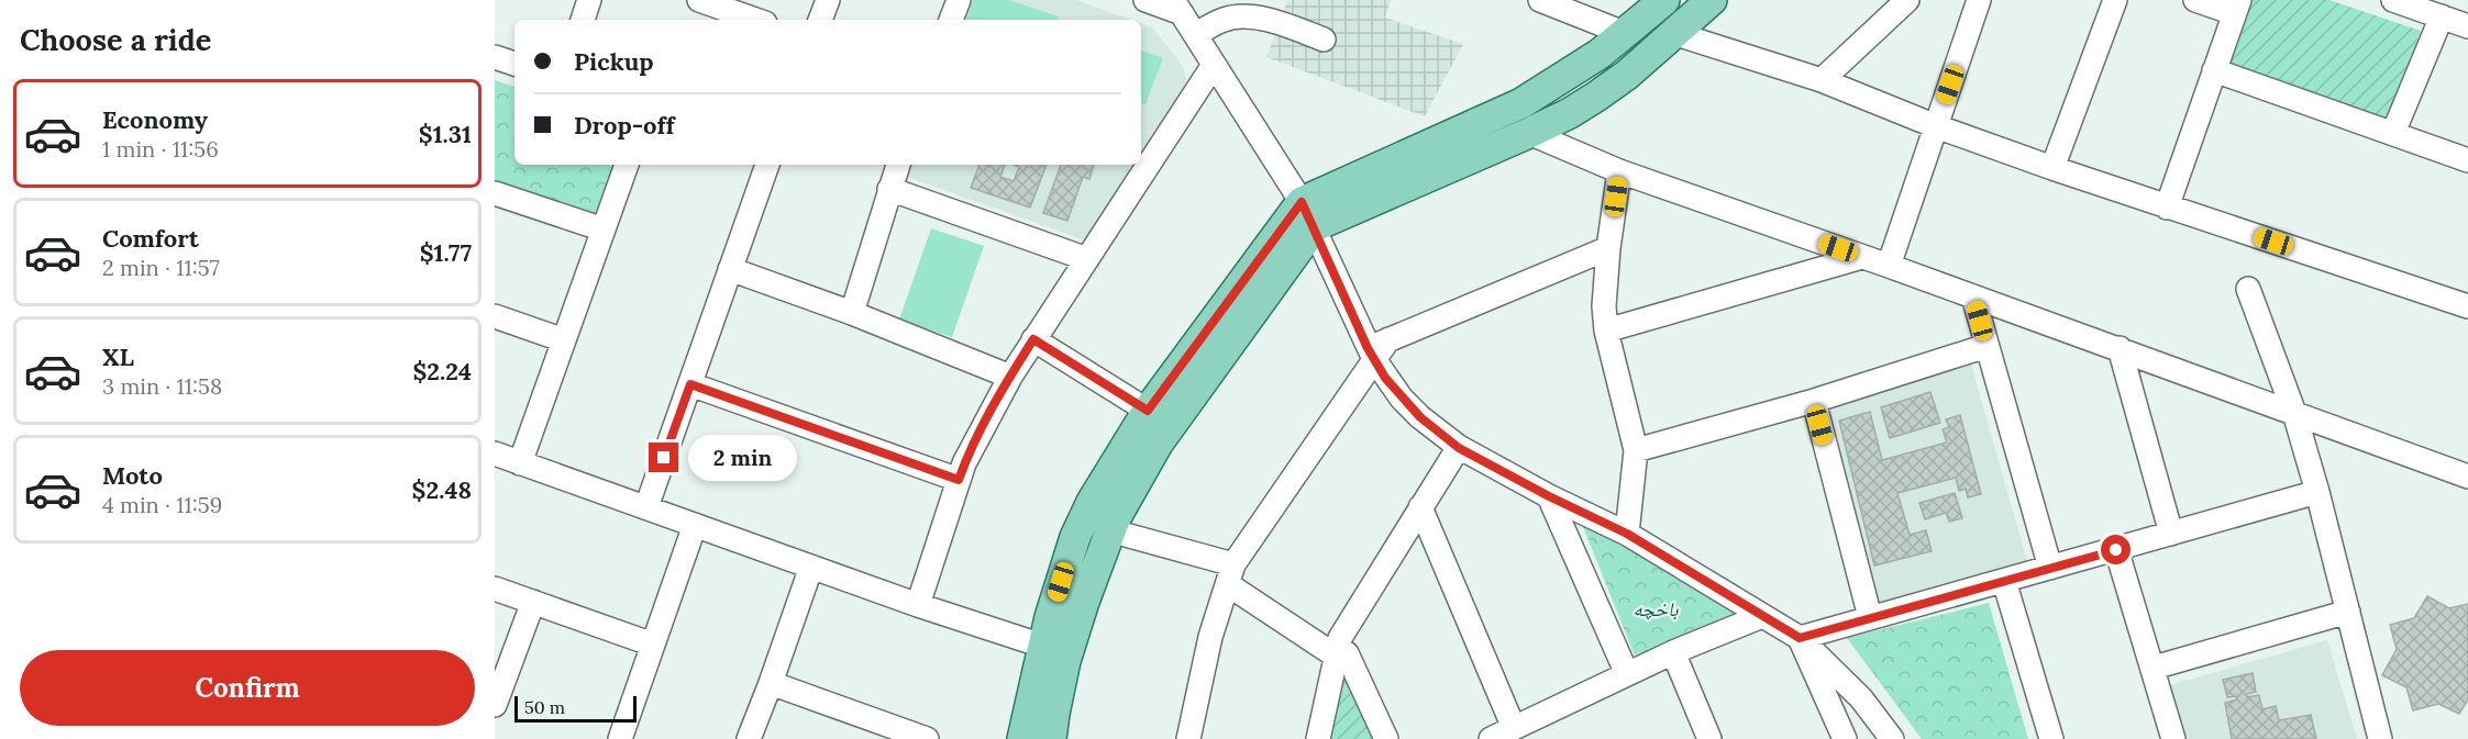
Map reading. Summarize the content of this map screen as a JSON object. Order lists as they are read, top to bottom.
{
  "parks": ["باخچە"],
  "scale_bar": "50 m",
  "page": {
    "heading": "Choose a ride",
    "banner": ["Pickup", "Drop-off"],
    "list": [
      {
        "name": "Economy",
        "note": "1 min · 11:56",
        "value": "$1.31"
      },
      {
        "name": "Comfort",
        "note": "2 min · 11:57",
        "value": "$1.77"
      },
      {
        "name": "XL",
        "note": "3 min · 11:58",
        "value": "$2.24"
      },
      {
        "name": "Moto",
        "note": "4 min · 11:59",
        "value": "$2.48"
      }
    ],
    "bubble": "2 min",
    "buttons": "Confirm",
    "scale": "50 m"
  }
}
